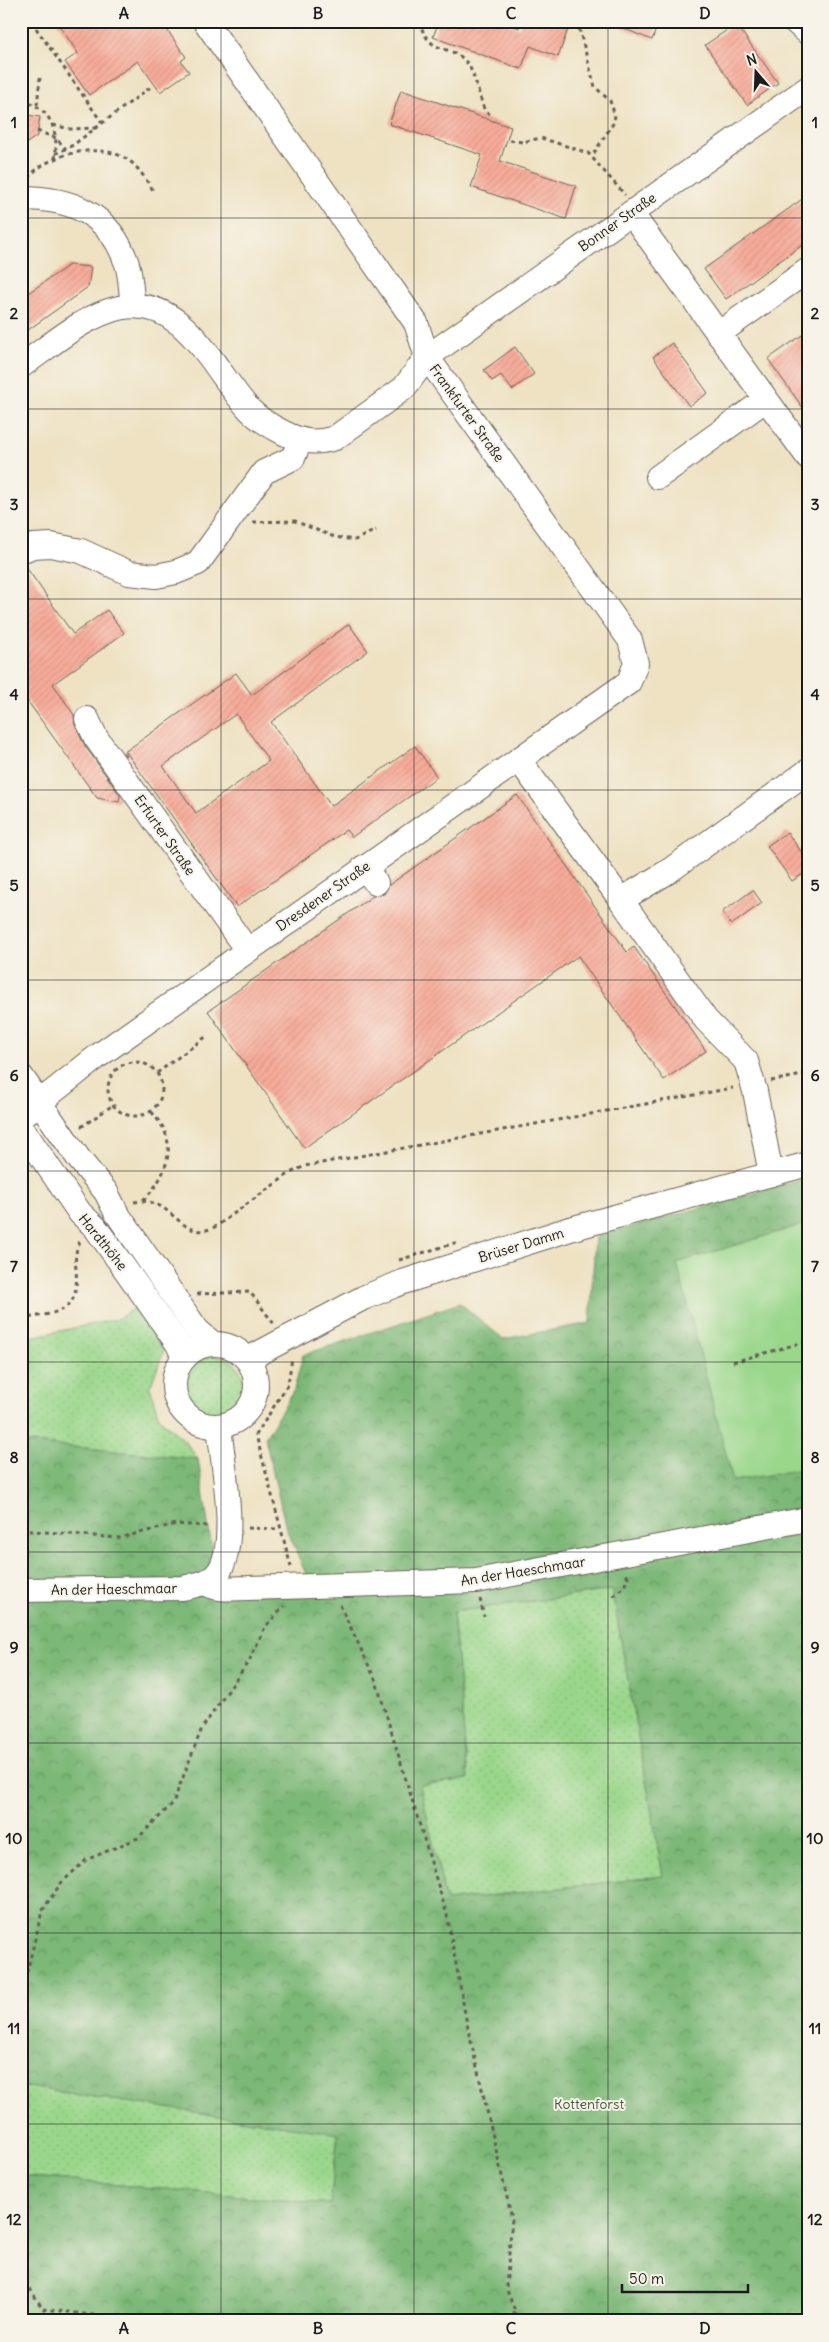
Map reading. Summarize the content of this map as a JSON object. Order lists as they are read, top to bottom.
{
  "streets": {
    "street": [
      "Bonner Straße",
      "Frankfurter Straße",
      "Erfurter Straße",
      "Dresdener Straße",
      "Hardthöhe",
      "Brüser Damm",
      "An der Haeschmaar"
    ]
  },
  "crossings": [
    ["Bonner Straße", "Frankfurter Straße"],
    ["Frankfurter Straße", "Dresdener Straße"],
    ["Erfurter Straße", "Dresdener Straße"],
    ["Dresdener Straße", "Hardthöhe"],
    ["Hardthöhe", "Brüser Damm"]
  ],
  "parks": ["Kottenforst"],
  "scale_bar": "50 m",
  "north": "top",
  "grid": {
    "columns": [
      "A",
      "B",
      "C",
      "D"
    ],
    "rows": [
      "1",
      "2",
      "3",
      "4",
      "5",
      "6",
      "7",
      "8",
      "9",
      "10",
      "11",
      "12"
    ]
  }
}
